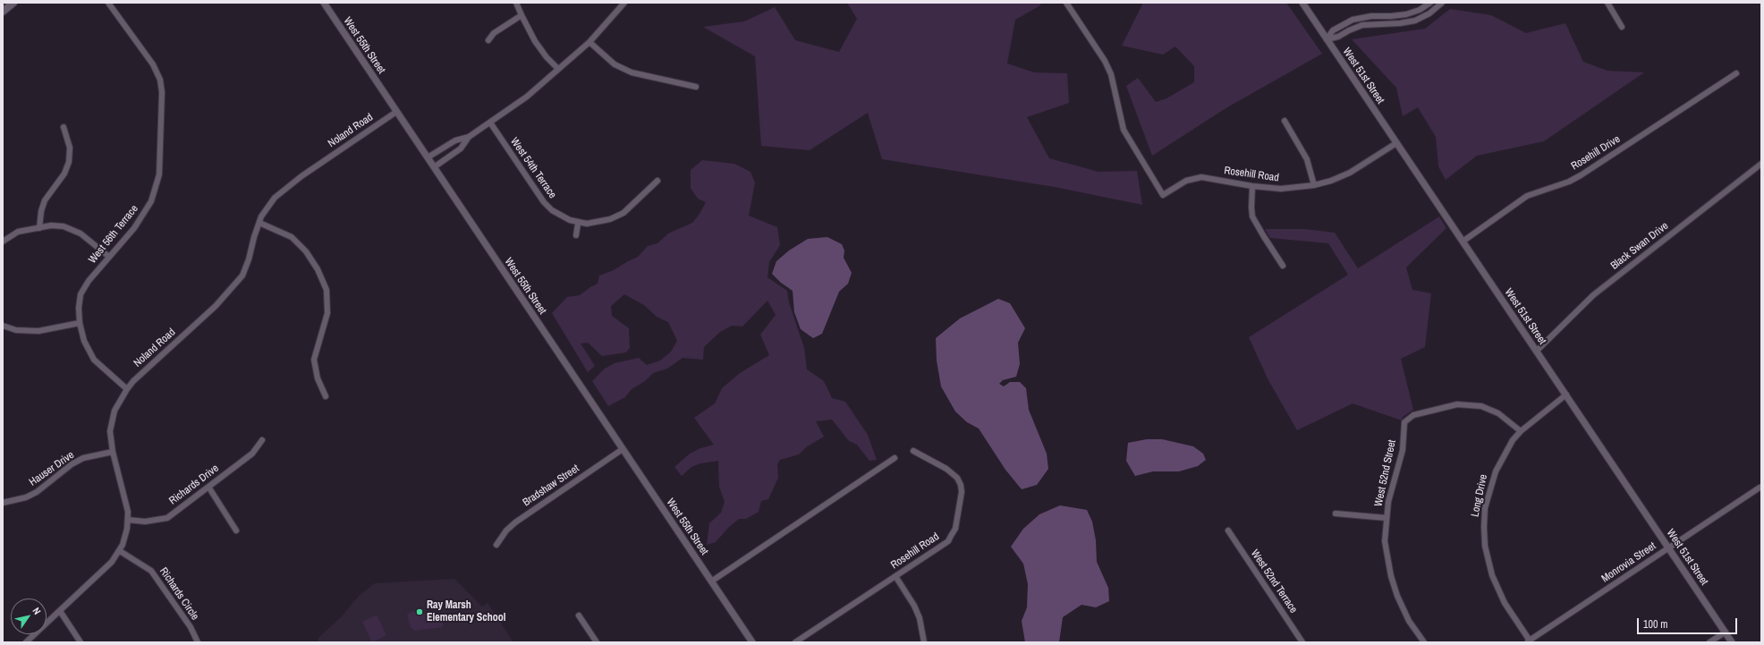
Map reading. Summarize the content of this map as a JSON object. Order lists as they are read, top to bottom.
{
  "streets": {
    "street": [
      "West 55th Street",
      "West 51st Street",
      "Noland Road",
      "Rosehill Drive",
      "West 54th Terrace",
      "Rosehill Road",
      "West 56th Terrace",
      "Black Swan Drive",
      "Hauser Drive",
      "West 52nd Street",
      "Richards Drive",
      "Bradshaw Street",
      "Long Drive",
      "Monrovia Street",
      "West 52nd Terrace",
      "Richards Circle"
    ]
  },
  "crossings": [
    ["West 55th Street", "Noland Road"],
    ["West 55th Street", "Bradshaw Street"],
    ["West 51st Street", "Rosehill Drive"],
    ["West 51st Street", "Rosehill Road"],
    ["West 51st Street", "Black Swan Drive"],
    ["West 51st Street", "Long Drive"],
    ["West 51st Street", "Monrovia Street"],
    ["Noland Road", "West 56th Terrace"],
    ["Noland Road", "Hauser Drive"],
    ["Noland Road", "Richards Drive"],
    ["Noland Road", "Richards Circle"],
    ["West 52nd Street", "Long Drive"],
    ["Long Drive", "Monrovia Street"]
  ],
  "places": ["Ray Marsh Elementary School"],
  "scale_bar": "100 m",
  "north": "top right"
}
